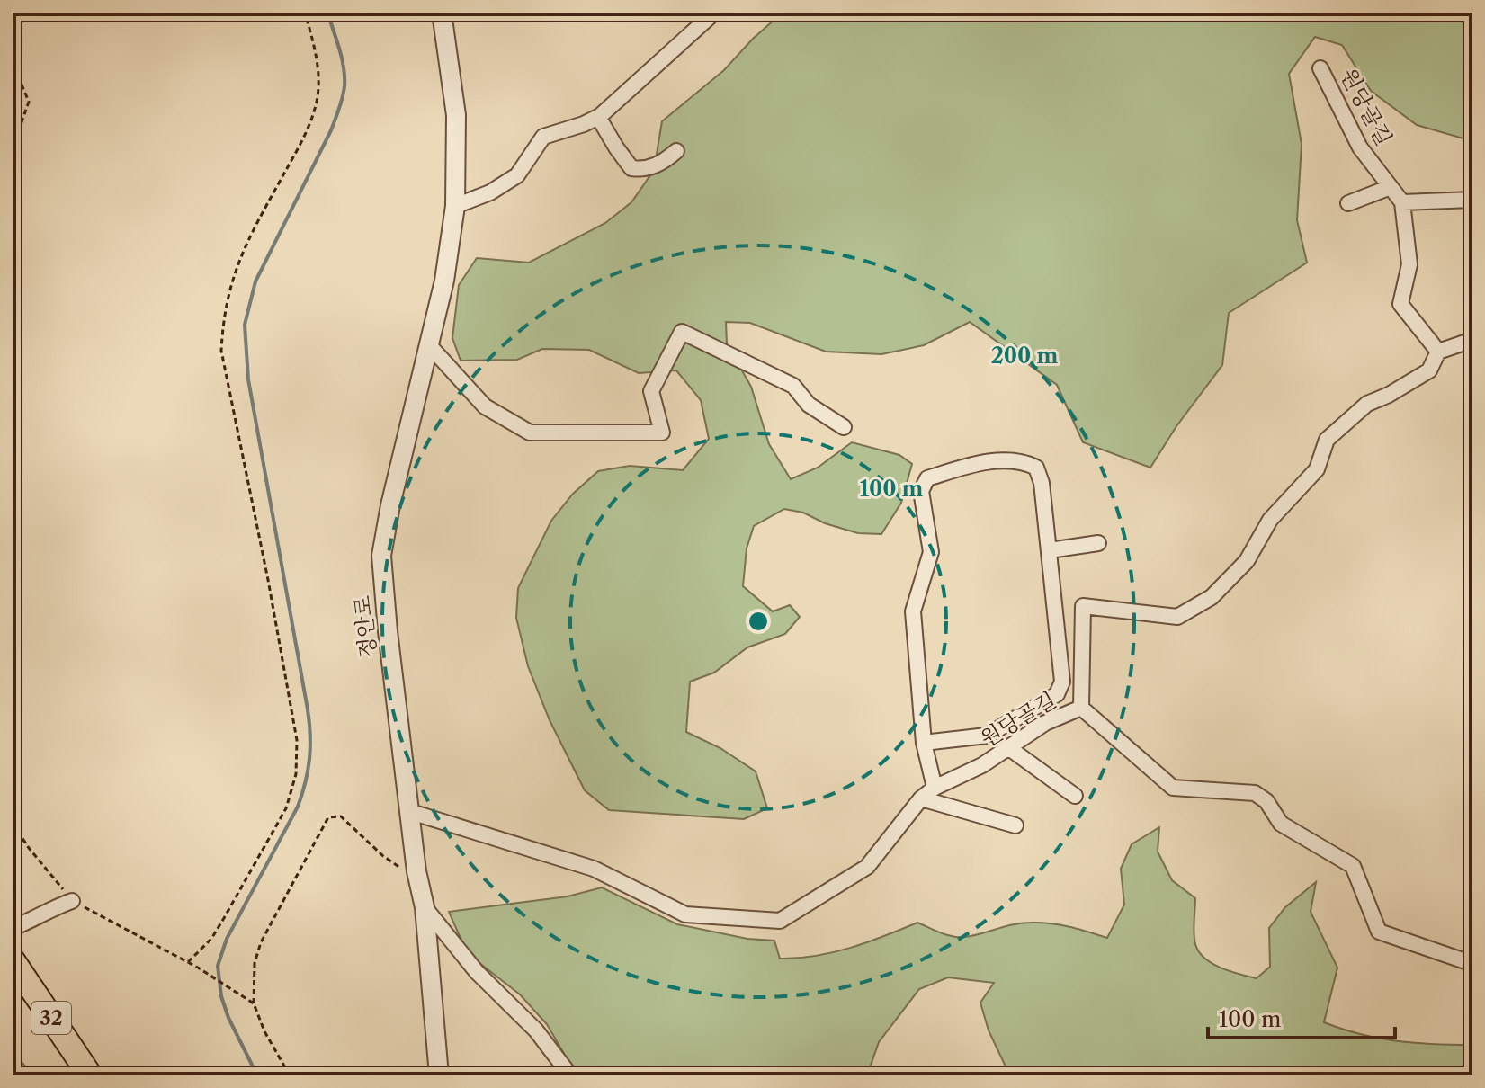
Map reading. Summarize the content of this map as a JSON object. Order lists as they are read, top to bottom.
{
  "streets": {
    "main road": ["32"],
    "street": ["원당골길", "정안로"]
  },
  "crossings": [
    ["원당골길", "정안로"]
  ],
  "scale_bar": "100 m",
  "rings": ["200 m", "100 m"]
}
